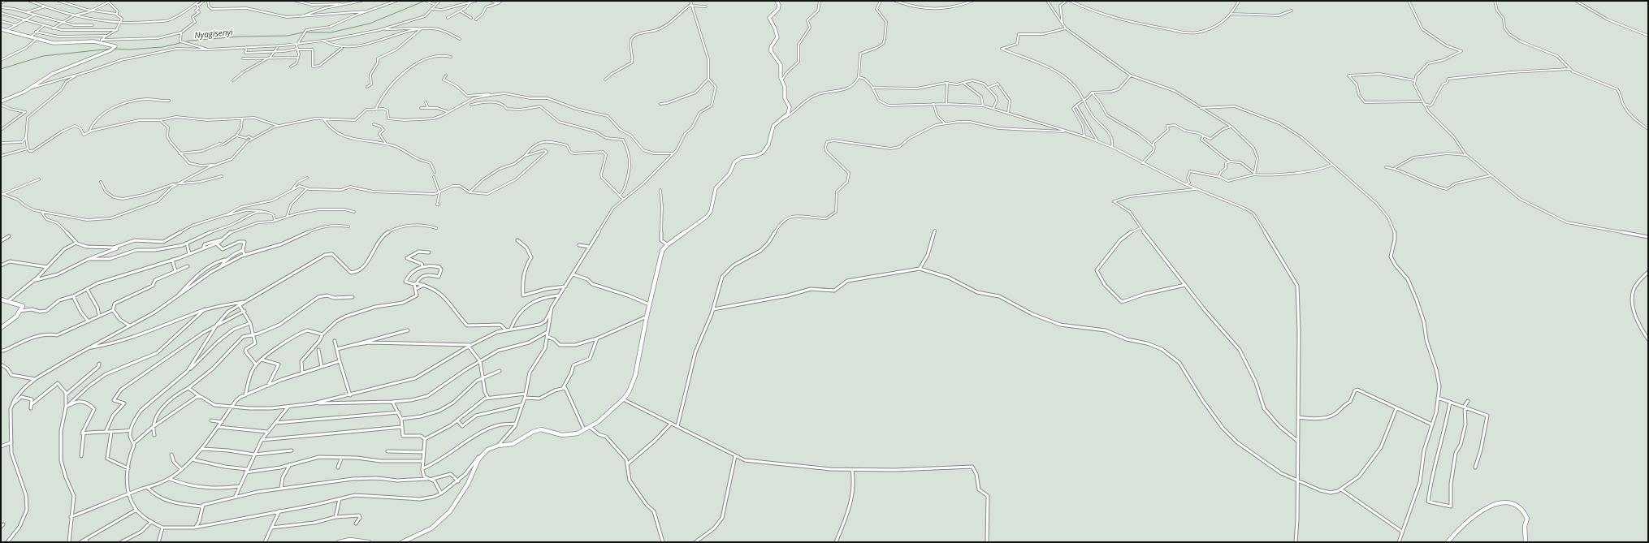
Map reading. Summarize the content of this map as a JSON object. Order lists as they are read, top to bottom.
{
  "water": ["Nyagisenyi"]
}
